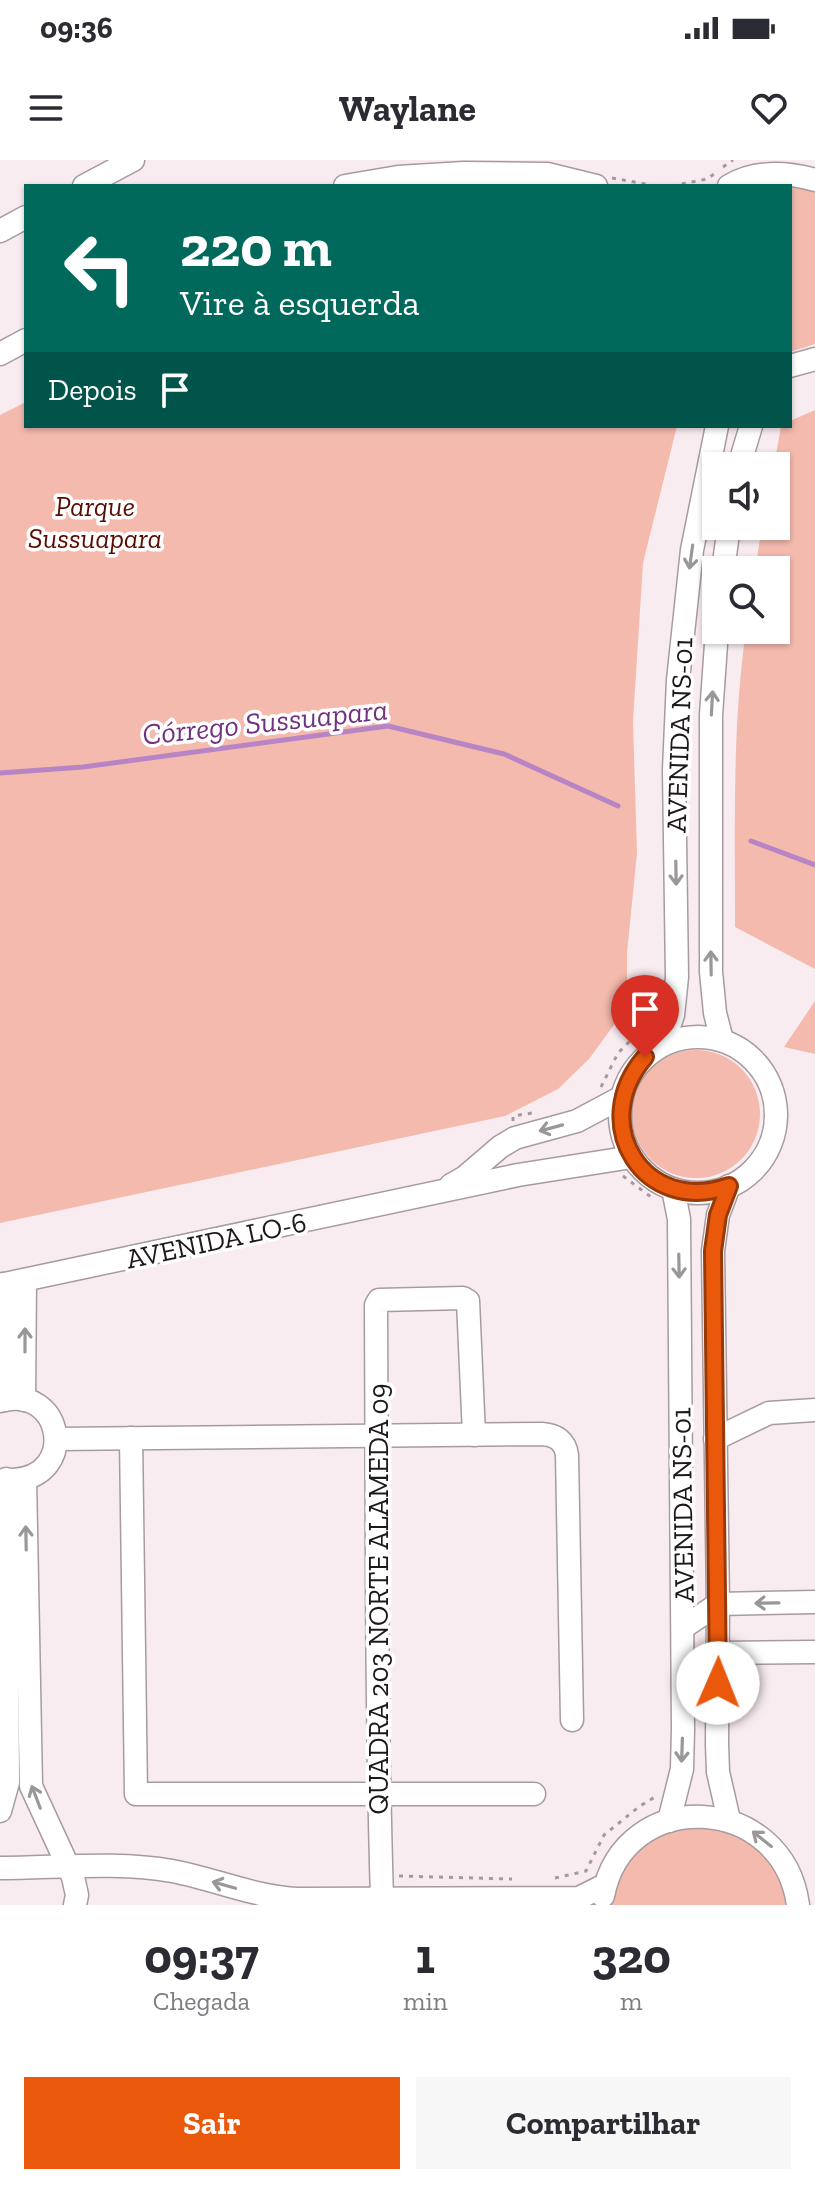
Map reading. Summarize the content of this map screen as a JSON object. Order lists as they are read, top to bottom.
{
  "streets": {
    "street": ["AVENIDA NS-01", "AVENIDA LO-6", "QUADRA 203 NORTE ALAMEDA 09"]
  },
  "crossings": [
    ["AVENIDA NS-01", "AVENIDA LO-6"]
  ],
  "water": ["Córrego Sussuapara"],
  "parks": ["Parque Sussuapara"],
  "page": {
    "status": "09:36",
    "header": "Waylane",
    "turn": ["220 m", "Vire à esquerda"],
    "then": "Depois",
    "eta": [
      "09:37",
      "Chegada",
      "1",
      "min",
      "320",
      "m"
    ],
    "buttons": ["Sair", "Compartilhar"]
  }
}
